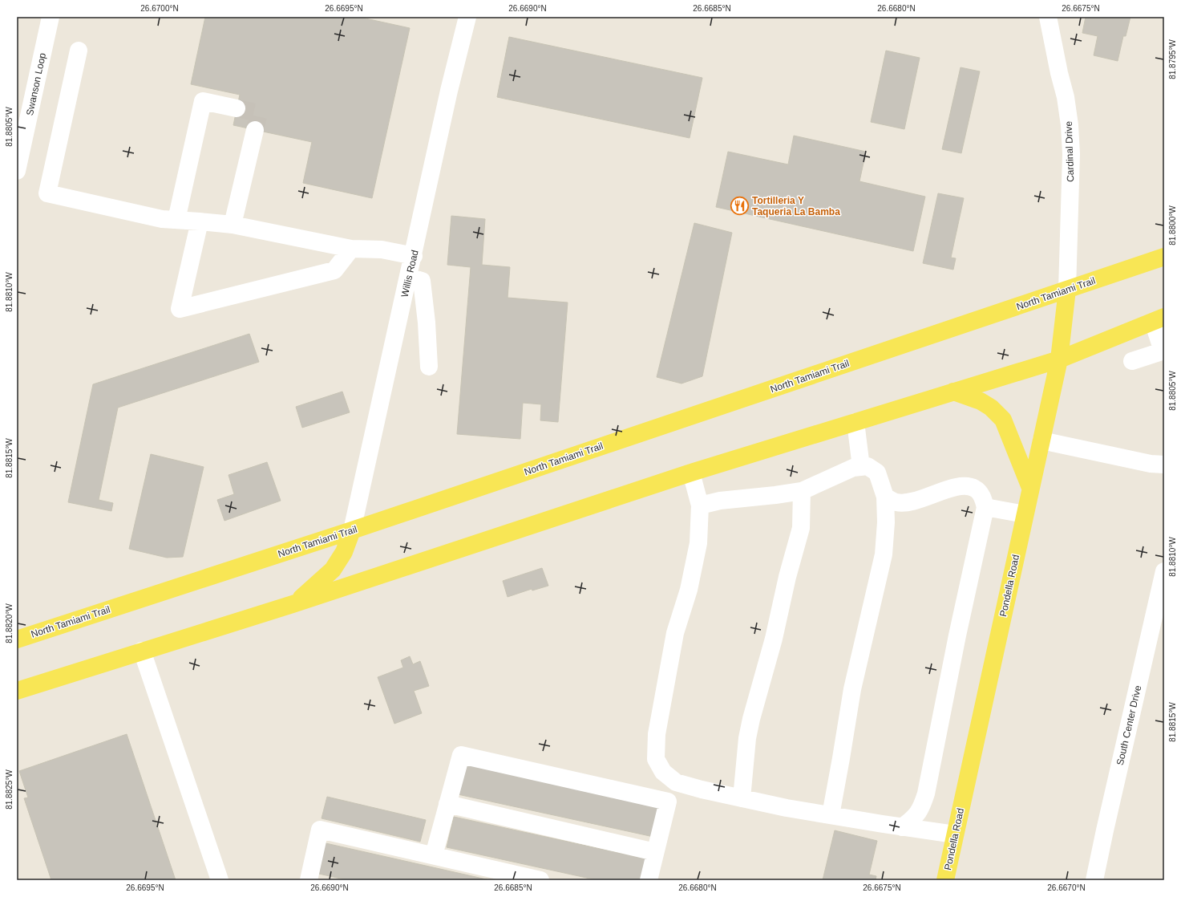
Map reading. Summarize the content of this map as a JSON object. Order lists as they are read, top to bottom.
{
  "streets": {
    "main road": ["North Tamiami Trail", "Pondella Road"],
    "street": [
      "Swanson Loop",
      "Cardinal Drive",
      "Willis Road",
      "South Center Drive"
    ]
  },
  "crossings": [
    ["Cardinal Drive", "North Tamiami Trail"],
    ["Cardinal Drive", "Pondella Road"],
    ["Willis Road", "North Tamiami Trail"],
    ["North Tamiami Trail", "Pondella Road"]
  ],
  "places": {
    "restaurant": ["Tortilleria Y Taqueria La Bamba"]
  },
  "coordinates": [
    "26.6700°N",
    "26.6695°N",
    "26.6690°N",
    "26.6685°N",
    "26.6680°N",
    "26.6675°N",
    "81.8795°W",
    "81.8805°W",
    "81.8800°W",
    "81.8810°W",
    "81.8815°W",
    "81.8820°W",
    "81.8825°W",
    "26.6670°N"
  ]
}
